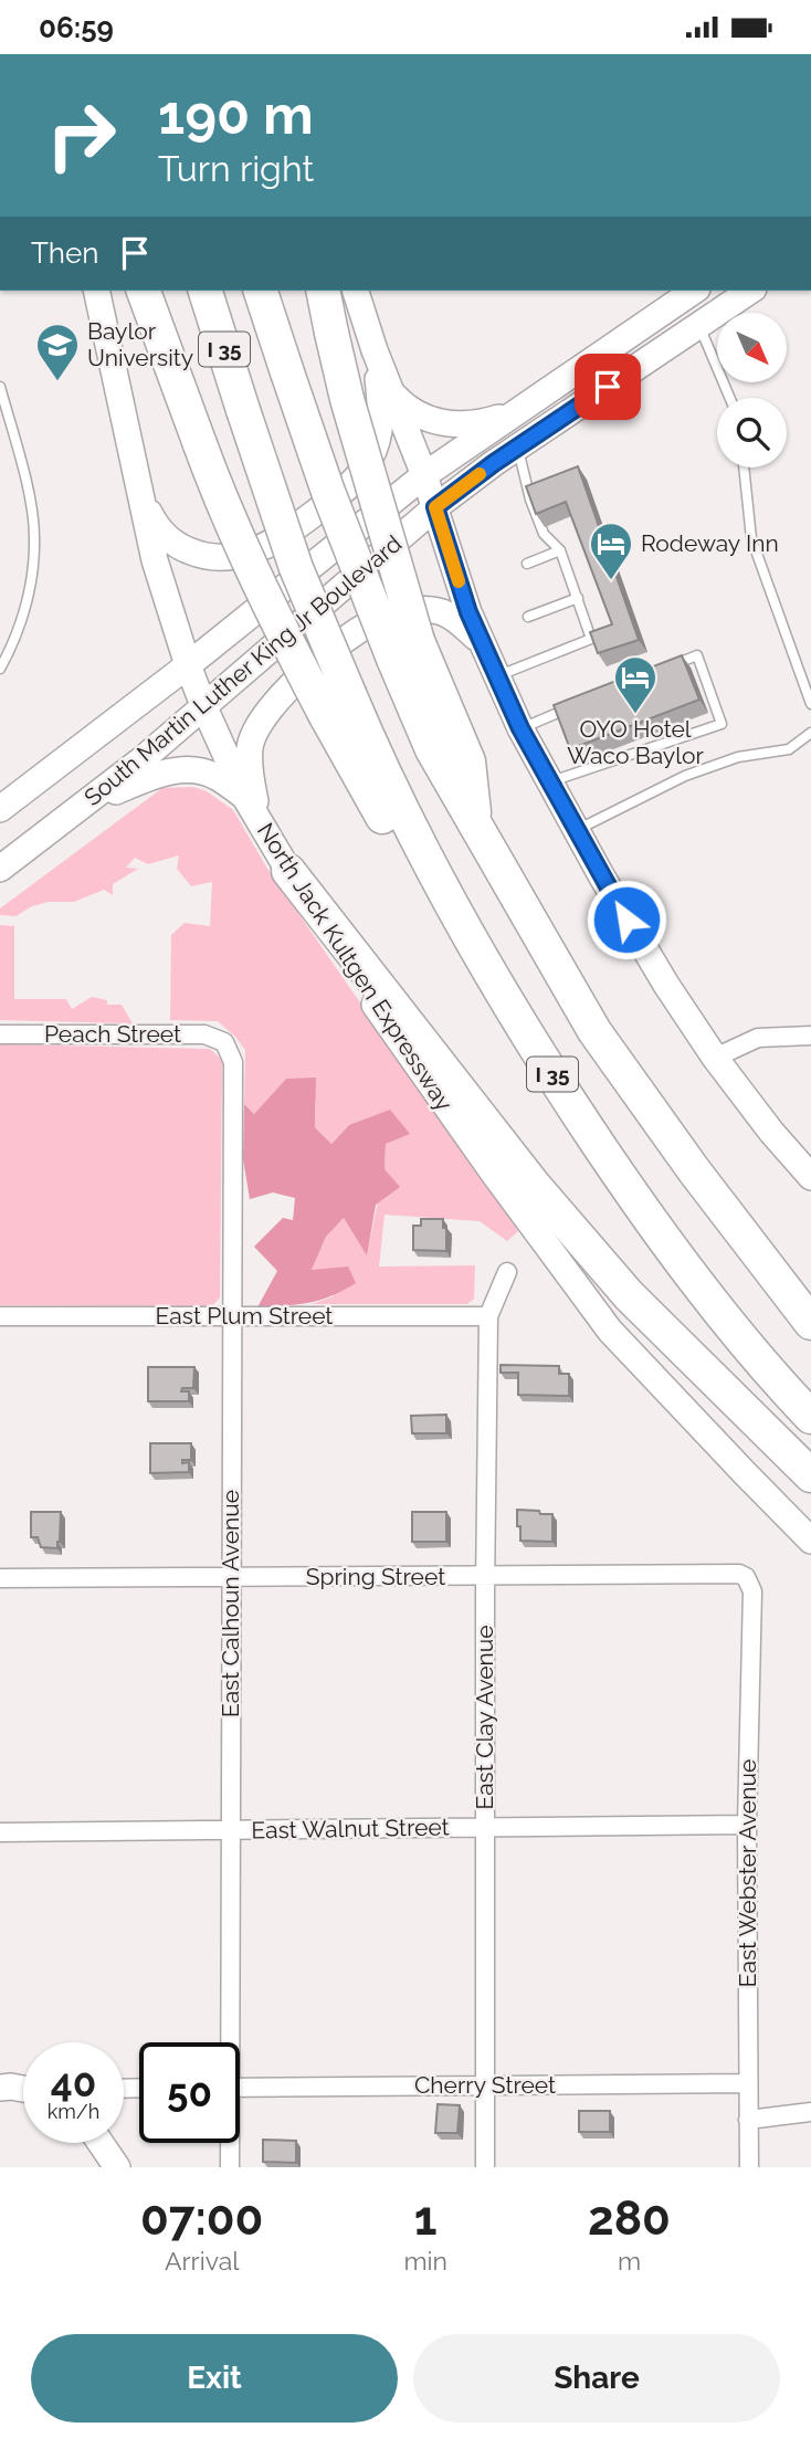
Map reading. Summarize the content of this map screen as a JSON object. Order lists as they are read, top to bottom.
{
  "streets": {
    "highway": ["I 35"],
    "main road": ["South Martin Luther King Jr Boulevard", "North Jack Kultgen Expressway"],
    "street": [
      "Peach Street",
      "East Plum Street",
      "Spring Street",
      "East Calhoun Avenue",
      "East Clay Avenue",
      "East Walnut Street",
      "East Webster Avenue",
      "Cherry Street"
    ]
  },
  "crossings": [
    ["South Martin Luther King Jr Boulevard", "North Jack Kultgen Expressway"],
    ["Peach Street", "East Calhoun Avenue"],
    ["East Plum Street", "East Calhoun Avenue"],
    ["East Plum Street", "East Clay Avenue"],
    ["Spring Street", "East Calhoun Avenue"],
    ["Spring Street", "East Clay Avenue"],
    ["Spring Street", "East Webster Avenue"],
    ["East Calhoun Avenue", "East Walnut Street"],
    ["East Clay Avenue", "East Walnut Street"],
    ["East Clay Avenue", "Cherry Street"],
    ["East Walnut Street", "East Webster Avenue"],
    ["East Webster Avenue", "Cherry Street"]
  ],
  "places": {
    "school or university": ["Baylor University"],
    "hotel": ["Rodeway Inn", "OYO Hotel Waco Baylor"]
  },
  "north": "bottom right",
  "page": {
    "status": "06:59",
    "turn": ["190 m", "Turn right"],
    "then": "Then",
    "speed": "40 km/h",
    "limit": "50",
    "eta": [
      "07:00",
      "Arrival",
      "1",
      "min",
      "280",
      "m"
    ],
    "buttons": ["Exit", "Share"]
  }
}
